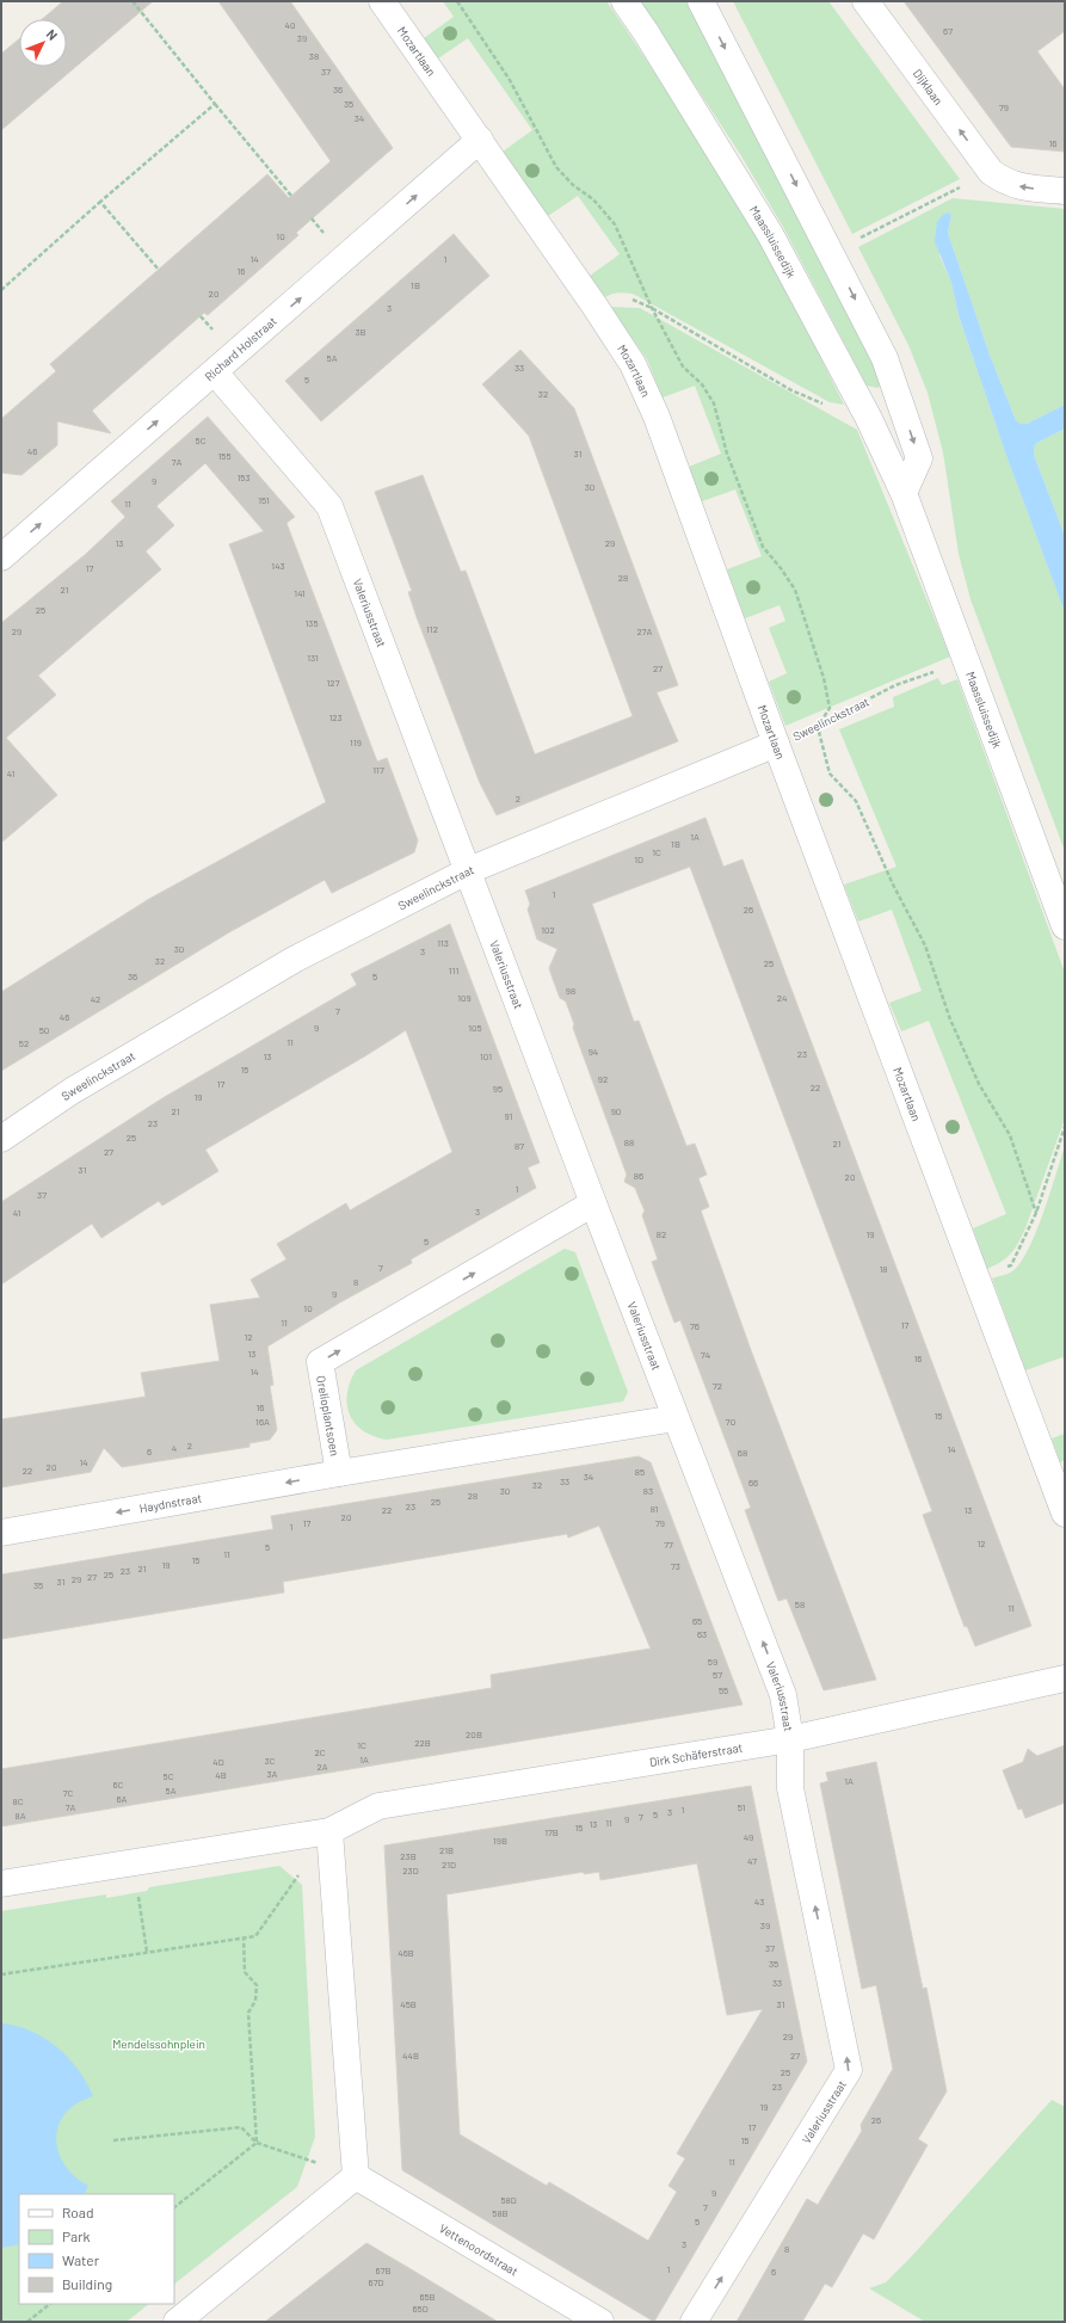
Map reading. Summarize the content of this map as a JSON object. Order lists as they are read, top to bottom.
{
  "streets": {
    "street": [
      "Mozartlaan",
      "Dijklaan",
      "Maassluissedijk",
      "Richard Holstraat",
      "Valeriusstraat",
      "Sweelinckstraat",
      "Orelioplantsoen",
      "Haydnstraat",
      "Dirk Schäferstraat",
      "Vettenoordstraat"
    ]
  },
  "crossings": [
    ["Mozartlaan", "Richard Holstraat"],
    ["Mozartlaan", "Sweelinckstraat"],
    ["Maassluissedijk", "Sweelinckstraat"],
    ["Richard Holstraat", "Valeriusstraat"],
    ["Valeriusstraat", "Sweelinckstraat"],
    ["Valeriusstraat", "Orelioplantsoen"],
    ["Valeriusstraat", "Dirk Schäferstraat"],
    ["Orelioplantsoen", "Haydnstraat"]
  ],
  "one_way": [
    "Richard Holstraat",
    "Valeriusstraat",
    "Orelioplantsoen",
    "Haydnstraat"
  ],
  "parks": ["Mendelssohnplein"],
  "house_numbers": [
    "40",
    "67",
    "39",
    "38",
    "37",
    "36",
    "35",
    "79",
    "34",
    "16",
    "10",
    "14",
    "1",
    "16",
    "1B",
    "20",
    "3",
    "3B",
    "5A",
    "33",
    "5",
    "32",
    "5C",
    "46",
    "31",
    "155",
    "7A",
    "153",
    "9",
    "30",
    "151",
    "11",
    "13",
    "29",
    "143",
    "17",
    "28",
    "21",
    "141",
    "25",
    "135",
    "112",
    "29",
    "27A",
    "131",
    "27",
    "127",
    "123",
    "119",
    "117",
    "41",
    "2",
    "1A",
    "1B",
    "1C",
    "1D",
    "1",
    "26",
    "102",
    "113",
    "30",
    "3",
    "32",
    "25",
    "111",
    "36",
    "5",
    "98",
    "109",
    "24",
    "42",
    "7",
    "46",
    "9",
    "105",
    "50",
    "11",
    "52",
    "94",
    "23",
    "13",
    "101",
    "15",
    "92",
    "17",
    "22",
    "95",
    "19",
    "21",
    "90",
    "91",
    "23",
    "25",
    "88",
    "21",
    "87",
    "27",
    "31",
    "86",
    "20",
    "1",
    "37",
    "3",
    "41",
    "82",
    "19",
    "5",
    "7",
    "18",
    "8",
    "9",
    "10",
    "11",
    "17",
    "76",
    "12",
    "13",
    "74",
    "16",
    "14",
    "72",
    "16",
    "15",
    "16A",
    "70",
    "2",
    "4",
    "14",
    "6",
    "68",
    "14",
    "20",
    "22",
    "85",
    "34",
    "33",
    "66",
    "32",
    "30",
    "83",
    "28",
    "25",
    "23",
    "81",
    "22",
    "13",
    "20",
    "17",
    "79",
    "1",
    "12",
    "77",
    "5",
    "11",
    "15",
    "19",
    "73",
    "21",
    "23",
    "25",
    "27",
    "29",
    "31",
    "35",
    "58",
    "11",
    "65",
    "63",
    "59",
    "57",
    "55",
    "20B",
    "22B",
    "1C",
    "2C",
    "1A",
    "3C",
    "4D",
    "2A",
    "3A",
    "4B",
    "5C",
    "1A",
    "6C",
    "5A",
    "7C",
    "6A",
    "8C",
    "7A",
    "51",
    "1",
    "3",
    "5",
    "8A",
    "7",
    "9",
    "11",
    "13",
    "15",
    "17B",
    "49",
    "19B",
    "21B",
    "23B",
    "47",
    "21D",
    "23D",
    "43",
    "39",
    "37",
    "46B",
    "35",
    "33",
    "45B",
    "31",
    "29",
    "44B",
    "27",
    "25",
    "23",
    "19",
    "26",
    "17",
    "15",
    "11",
    "9",
    "58D",
    "7",
    "58B",
    "5",
    "3",
    "8",
    "1",
    "67B",
    "6",
    "67D",
    "65B",
    "65D"
  ],
  "legend": [
    "Road",
    "Park",
    "Water",
    "Building"
  ],
  "north": "top right"
}
